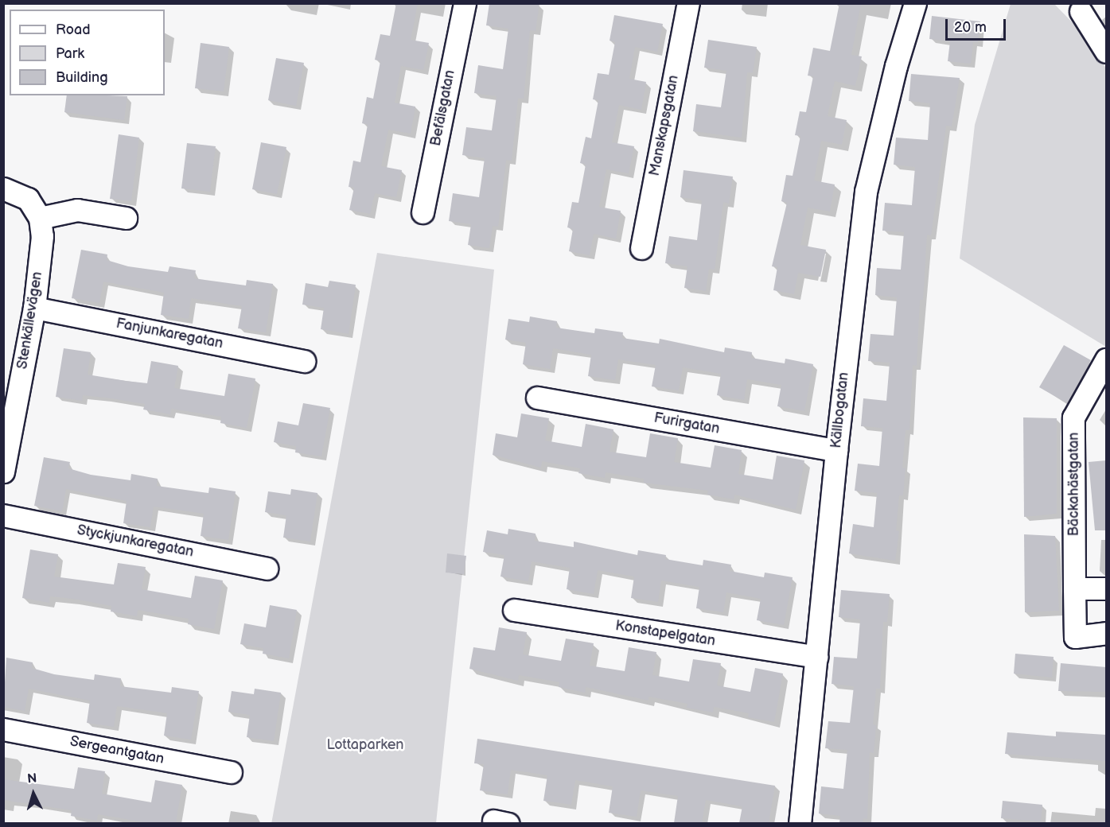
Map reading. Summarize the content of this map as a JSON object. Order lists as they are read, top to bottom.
{
  "streets": {
    "street": [
      "Befälsgatan",
      "Manskapsgatan",
      "Stenkällevägen",
      "Fanjunkaregatan",
      "Källbogatan",
      "Furirgatan",
      "Bäckahästgatan",
      "Styckjunkaregatan",
      "Konstapelgatan",
      "Sergeantgatan"
    ]
  },
  "crossings": [
    ["Stenkällevägen", "Fanjunkaregatan"],
    ["Källbogatan", "Furirgatan"],
    ["Källbogatan", "Konstapelgatan"]
  ],
  "parks": ["Lottaparken"],
  "legend": ["Road", "Park", "Building"],
  "scale_bar": "20 m",
  "north": "top"
}
